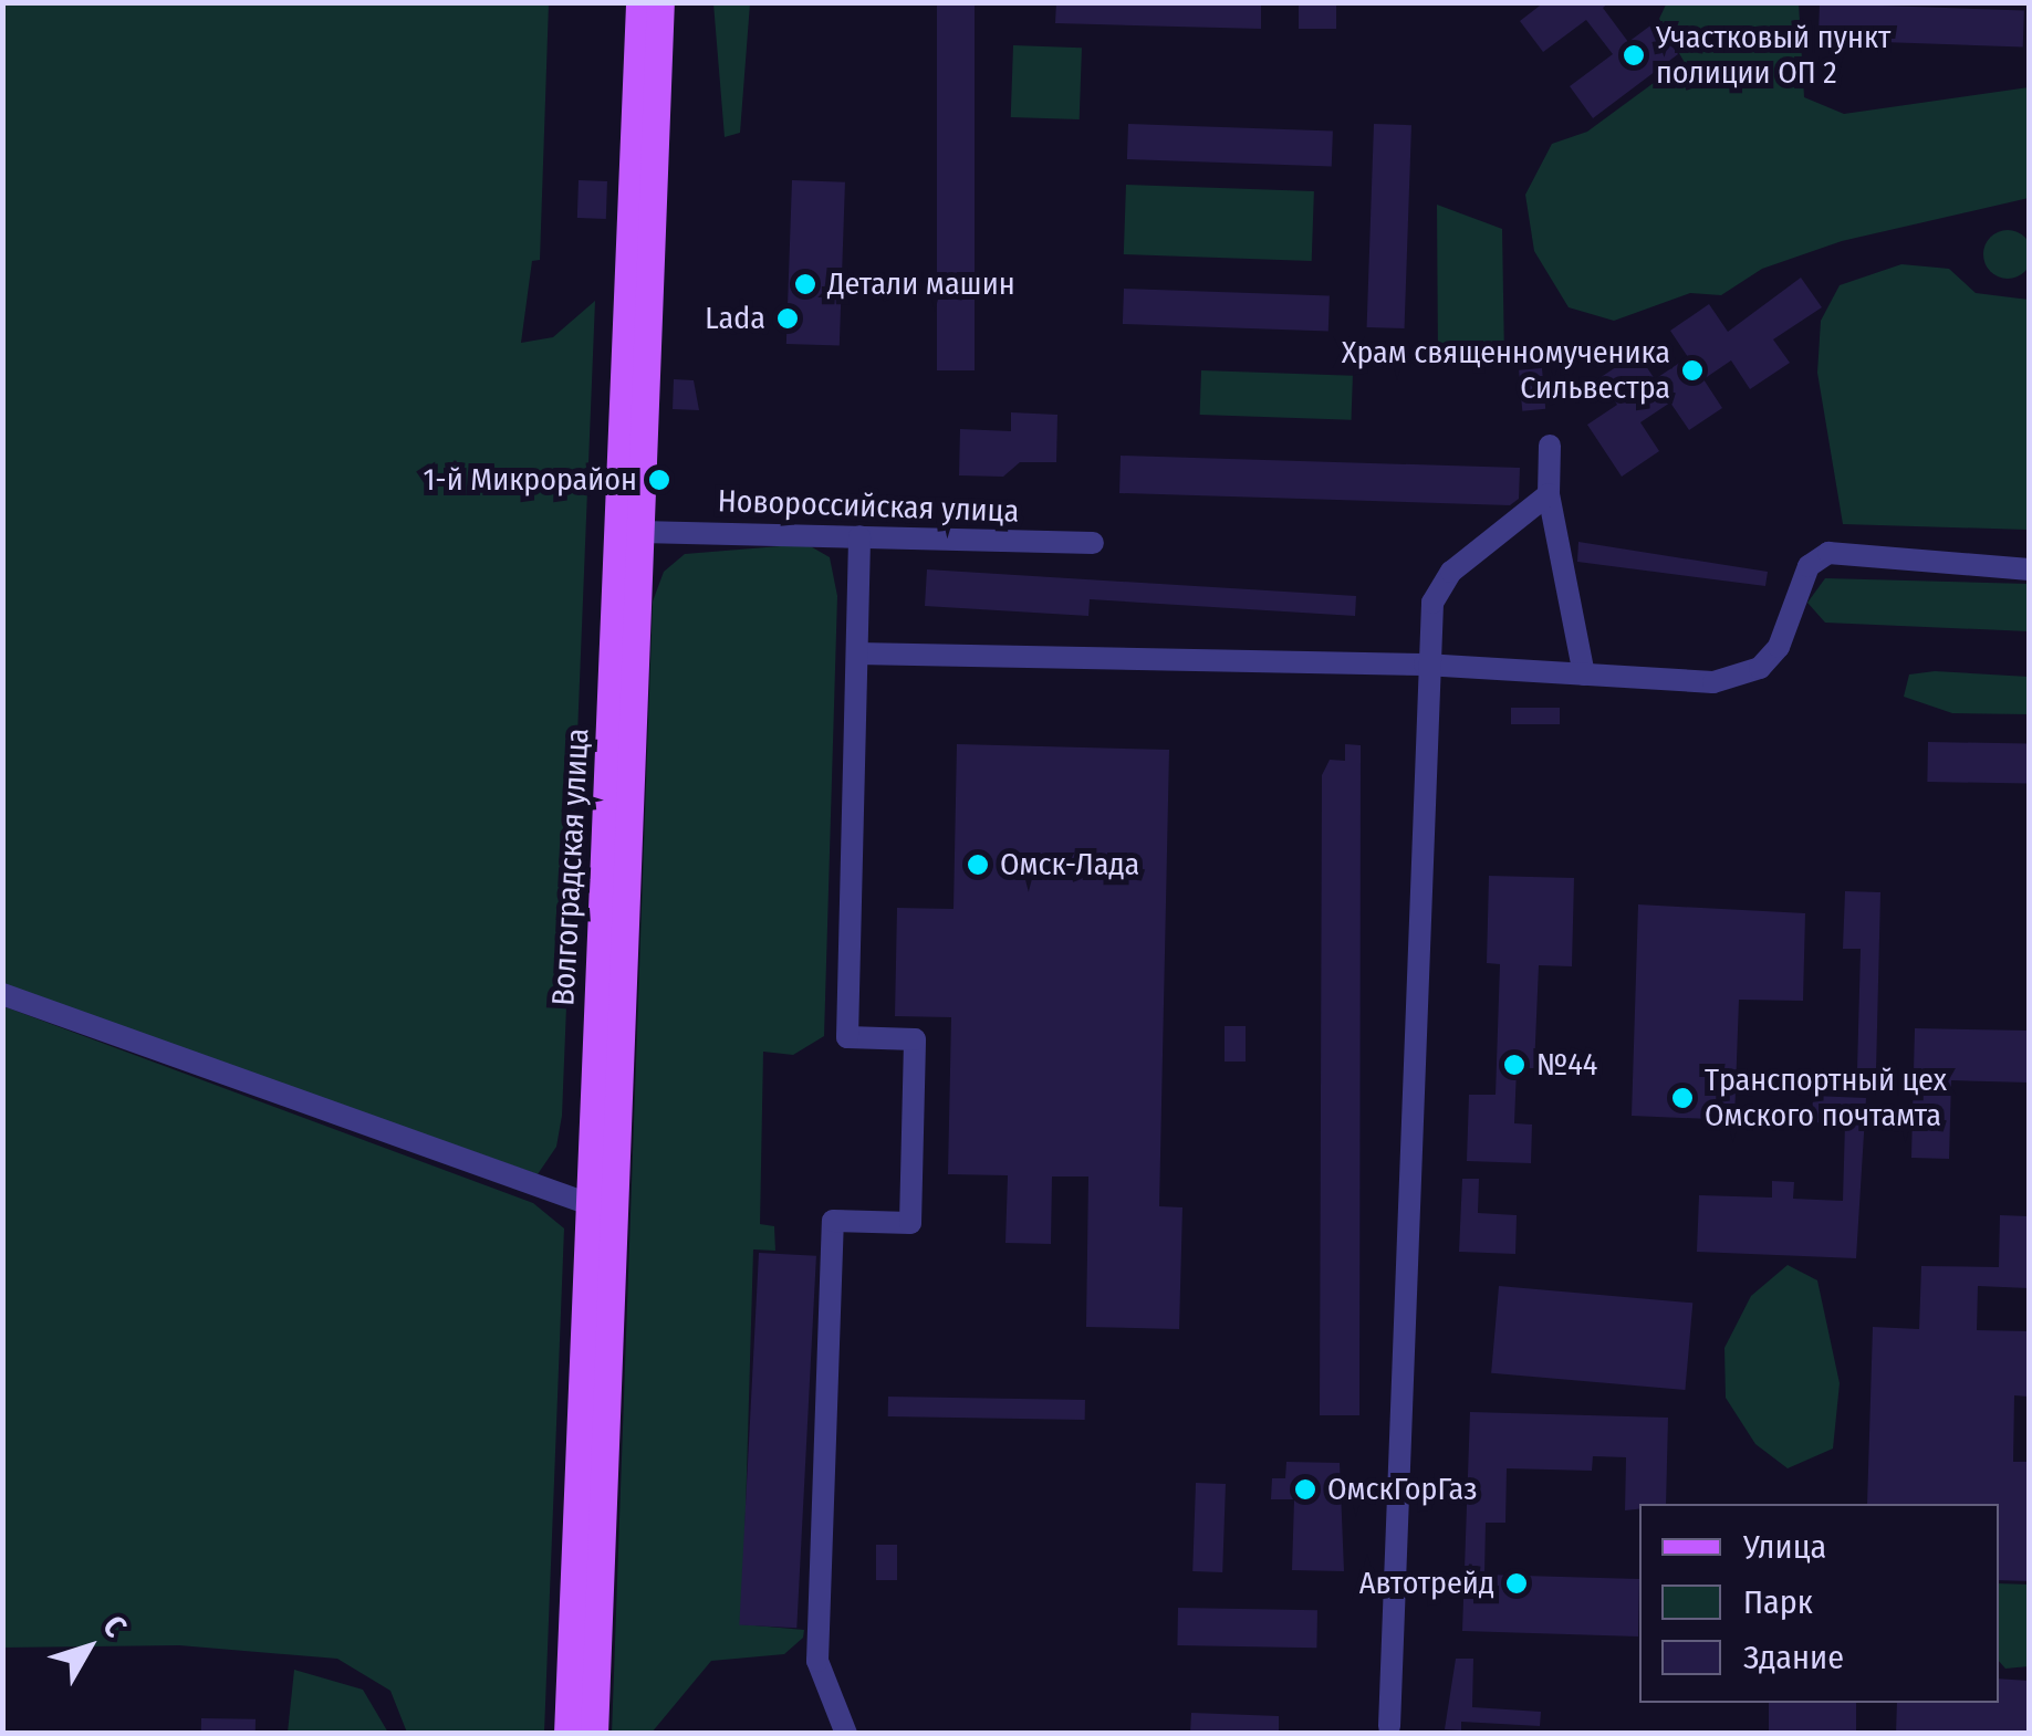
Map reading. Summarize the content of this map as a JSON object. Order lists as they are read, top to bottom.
{
  "streets": {
    "main road": ["Волгоградская улица"],
    "street": ["Новороссийская улица"]
  },
  "crossings": [
    ["Новороссийская улица", "Волгоградская улица"]
  ],
  "places": [
    "Участковый пункт полиции ОП 2",
    "Детали машин",
    "Lada",
    "Храм священномученика Сильвестра",
    "1-й Микрорайон",
    "Омск-Лада",
    "№44",
    "Транспортный цех Омского почтамта",
    "ОмскГорГаз",
    "Автотрейд"
  ],
  "legend": ["Улица", "Парк", "Здание"],
  "north": "top right"
}
